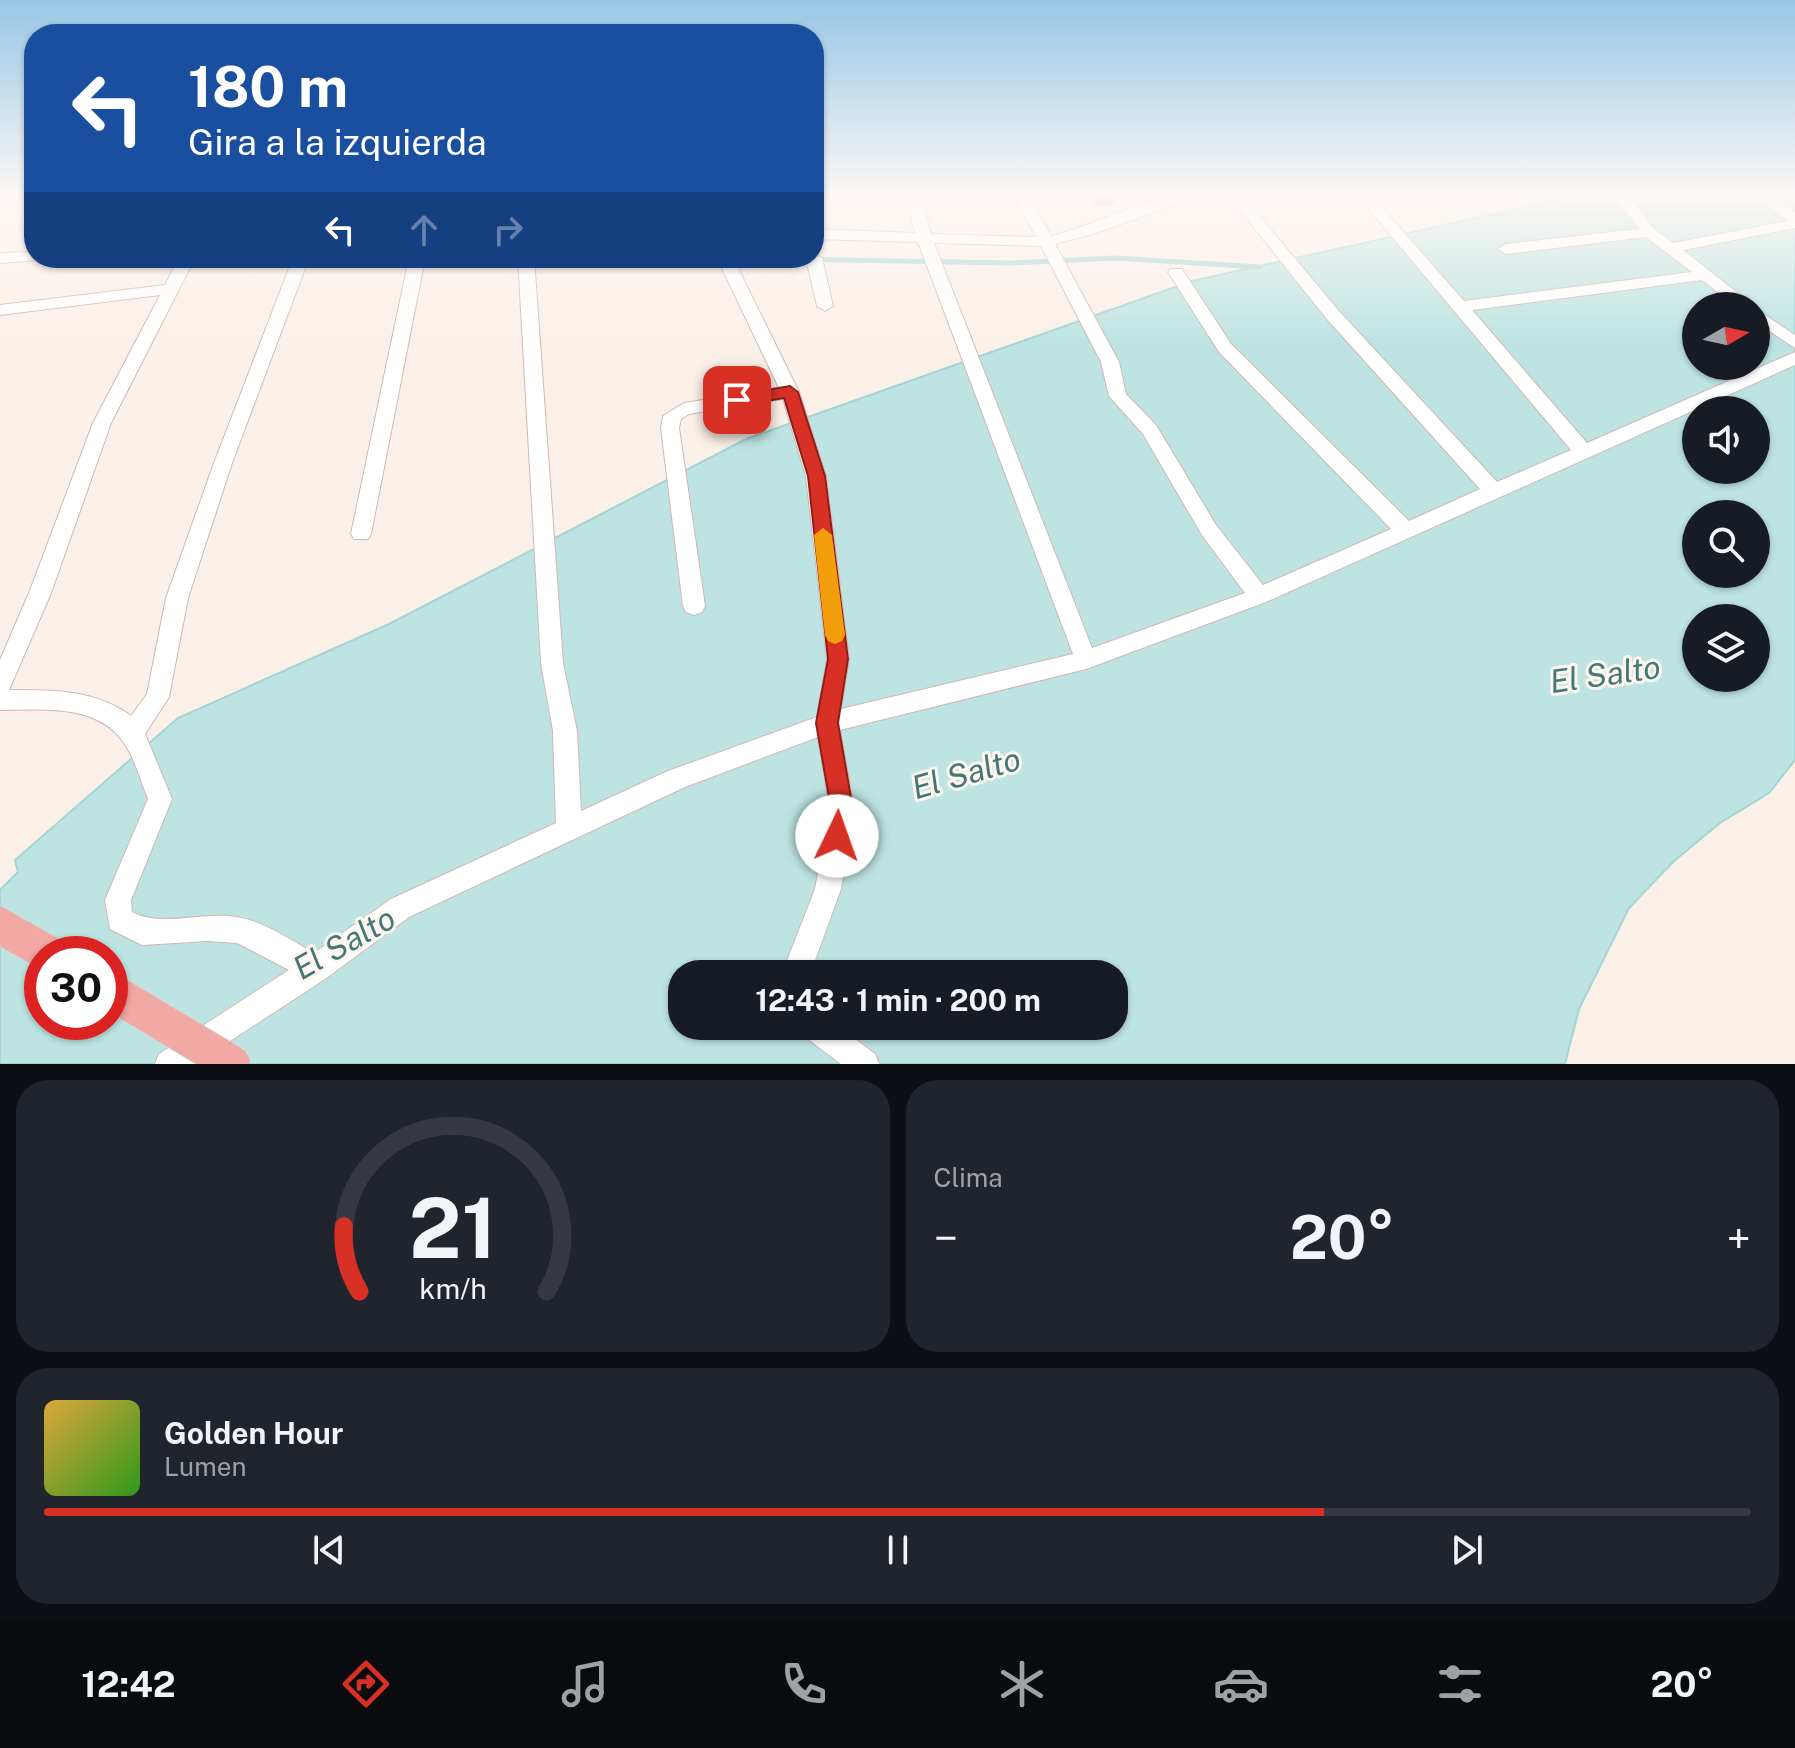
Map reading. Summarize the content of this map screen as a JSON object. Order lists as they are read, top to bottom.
{
  "water": ["El Salto"],
  "north": "right",
  "page": {
    "turn": ["180 m", "Gira a la izquierda"],
    "limit": "30",
    "trip": "12:43 · 1 min · 200 m",
    "tile": "Clima",
    "heat": ["−", "20°", "+"],
    "song": ["Golden Hour", "Lumen"],
    "tabs": ["12:42", "20°"],
    "gauge": ["21", "km/h"]
  }
}
